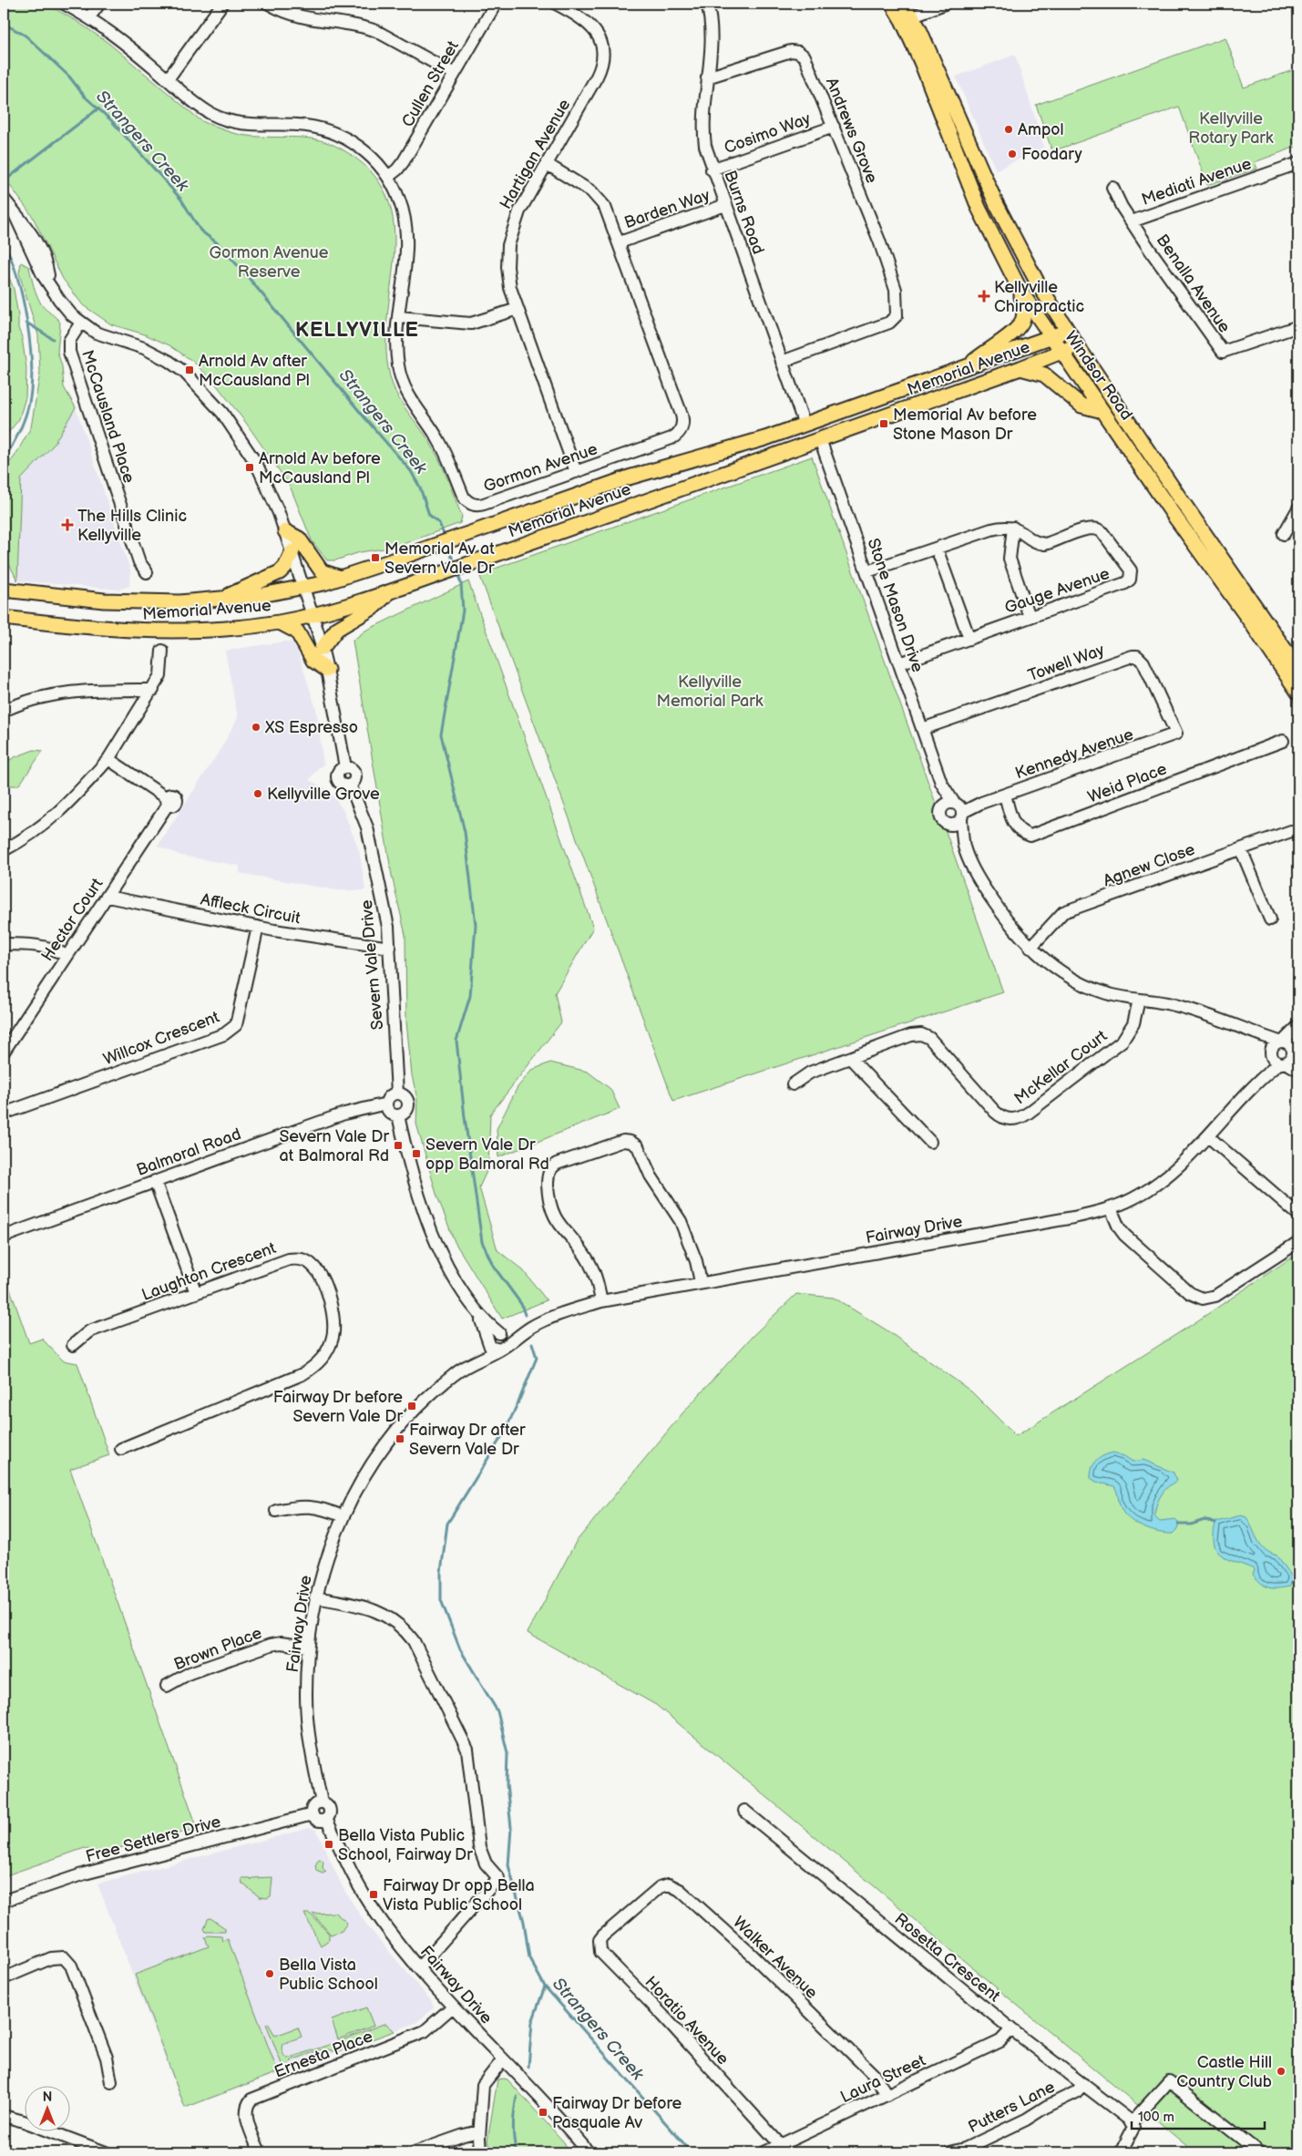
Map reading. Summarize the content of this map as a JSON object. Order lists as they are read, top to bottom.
{
  "streets": {
    "main road": ["Memorial Avenue", "Windsor Road"],
    "street": [
      "Cullen Street",
      "Andrews Grove",
      "Cosimo Way",
      "Hartigan Avenue",
      "Mediati Avenue",
      "Barden Way",
      "Burns Road",
      "Benalla Avenue",
      "McCausland Place",
      "Gormon Avenue",
      "Gauge Avenue",
      "Stone Mason Drive",
      "Towell Way",
      "Kennedy Avenue",
      "Weid Place",
      "Agnew Close",
      "Affleck Circuit",
      "Hector Court",
      "Severn Vale Drive",
      "Willcox Crescent",
      "McKellar Court",
      "Balmoral Road",
      "Fairway Drive",
      "Laughton Crescent",
      "Brown Place",
      "Free Settlers Drive",
      "Walker Avenue",
      "Rosetta Crescent",
      "Horatio Avenue",
      "Ernesta Place",
      "Laura Street",
      "Putters Lane"
    ]
  },
  "crossings": [
    ["Cullen Street", "Gormon Avenue"],
    ["Andrews Grove", "Cosimo Way"],
    ["Andrews Grove", "Burns Road"],
    ["Cosimo Way", "Burns Road"],
    ["Hartigan Avenue", "Gormon Avenue"],
    ["Mediati Avenue", "Benalla Avenue"],
    ["Barden Way", "Burns Road"],
    ["Barden Way", "Gormon Avenue"],
    ["Burns Road", "Memorial Avenue"],
    ["Memorial Avenue", "Windsor Road"],
    ["Memorial Avenue", "Stone Mason Drive"],
    ["Gauge Avenue", "Stone Mason Drive"],
    ["Stone Mason Drive", "Towell Way"],
    ["Stone Mason Drive", "Kennedy Avenue"],
    ["Stone Mason Drive", "Agnew Close"],
    ["Stone Mason Drive", "McKellar Court"],
    ["Stone Mason Drive", "Fairway Drive"],
    ["Towell Way", "Kennedy Avenue"],
    ["Kennedy Avenue", "Weid Place"],
    ["Affleck Circuit", "Hector Court"],
    ["Affleck Circuit", "Severn Vale Drive"],
    ["Affleck Circuit", "Willcox Crescent"],
    ["Severn Vale Drive", "Balmoral Road"],
    ["Fairway Drive", "Brown Place"],
    ["Fairway Drive", "Free Settlers Drive"],
    ["Fairway Drive", "Ernesta Place"],
    ["Walker Avenue", "Horatio Avenue"],
    ["Walker Avenue", "Laura Street"],
    ["Rosetta Crescent", "Laura Street"],
    ["Rosetta Crescent", "Putters Lane"],
    ["Horatio Avenue", "Laura Street"]
  ],
  "districts": ["KELLYVILLE"],
  "water": ["Strangers Creek"],
  "parks": ["Kellyville Rotary Park", "Gormon Avenue Reserve", "Kellyville Memorial Park"],
  "places": {
    "other": [
      "Ampol",
      "Foodary",
      "XS Espresso",
      "Kellyville Grove",
      "Bella Vista Public School",
      "Castle Hill Country Club"
    ],
    "health": ["Kellyville Chiropractic", "The Hills Clinic Kellyville"],
    "transit": [
      "Arnold Av after McCausland Pl",
      "Memorial Av before Stone Mason Dr",
      "Arnold Av before McCausland Pl",
      "Memorial Av at Severn Vale Dr",
      "Severn Vale Dr at Balmoral Rd",
      "Severn Vale Dr opp Balmoral Rd",
      "Fairway Dr before Severn Vale Dr",
      "Fairway Dr after Severn Vale Dr",
      "Bella Vista Public School, Fairway Dr",
      "Fairway Dr opp Bella Vista Public School",
      "Fairway Dr before Pasquale Av"
    ]
  },
  "scale_bar": "100 m",
  "north": "top"
}
